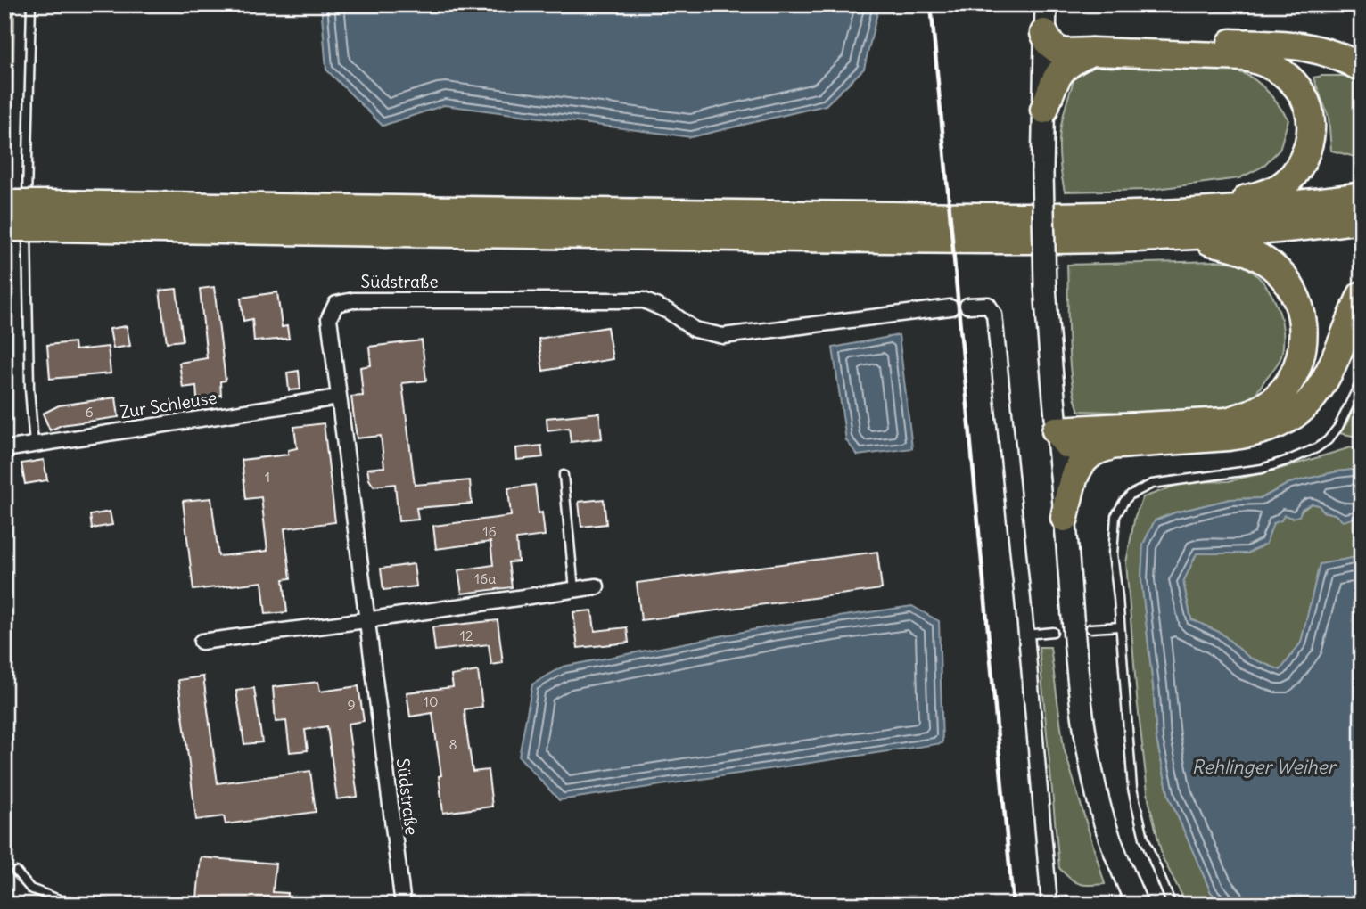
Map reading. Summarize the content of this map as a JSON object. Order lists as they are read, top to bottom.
{
  "streets": {
    "street": ["Südstraße", "Zur Schleuse"]
  },
  "crossings": [
    ["Südstraße", "Zur Schleuse"]
  ],
  "water": ["Rehlinger Weiher"],
  "house_numbers": [
    "6",
    "1",
    "16",
    "16a",
    "12",
    "10",
    "9",
    "8"
  ]
}
